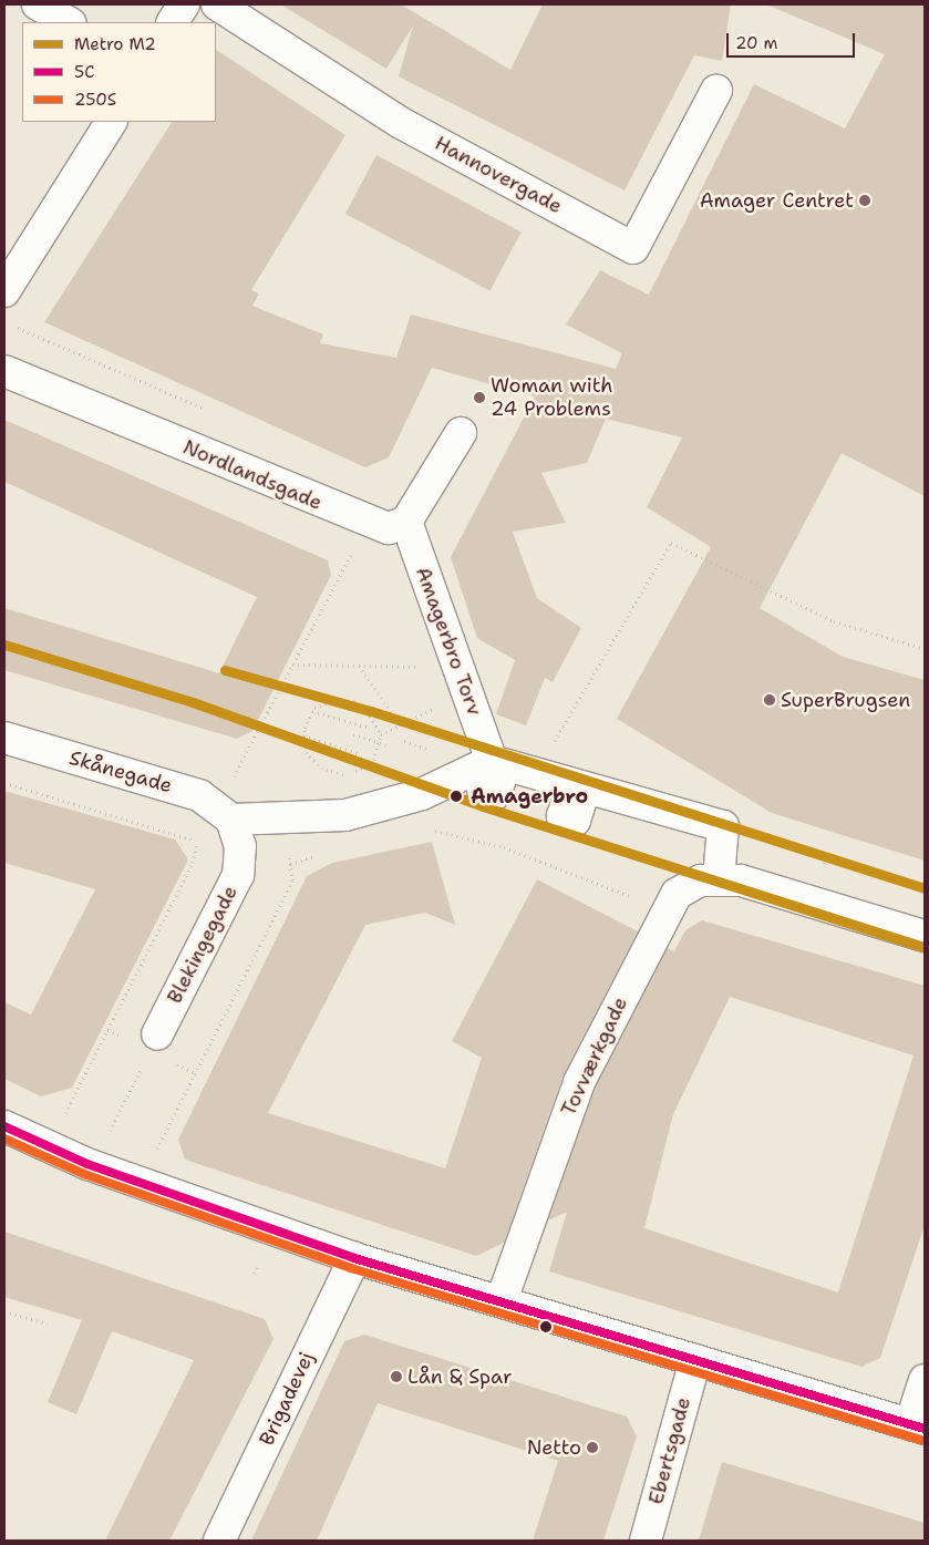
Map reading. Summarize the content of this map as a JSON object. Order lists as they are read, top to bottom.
{
  "streets": {
    "street": [
      "Hannovergade",
      "Nordlandsgade",
      "Amagerbro Torv",
      "Skånegade",
      "Blekingegade",
      "Tovværkgade",
      "Brigadevej",
      "Ebertsgade"
    ]
  },
  "crossings": [
    ["Nordlandsgade", "Amagerbro Torv"],
    ["Skånegade", "Blekingegade"]
  ],
  "places": [
    "Amager Centret",
    "Woman with 24 Problems",
    "SuperBrugsen",
    "Amagerbro",
    "Lån & Spar",
    "Netto"
  ],
  "lines": ["metro line M2", "transit line 5C", "transit line 250S"],
  "legend": ["Metro M2", "5C", "250S"],
  "scale_bar": "20 m"
}
